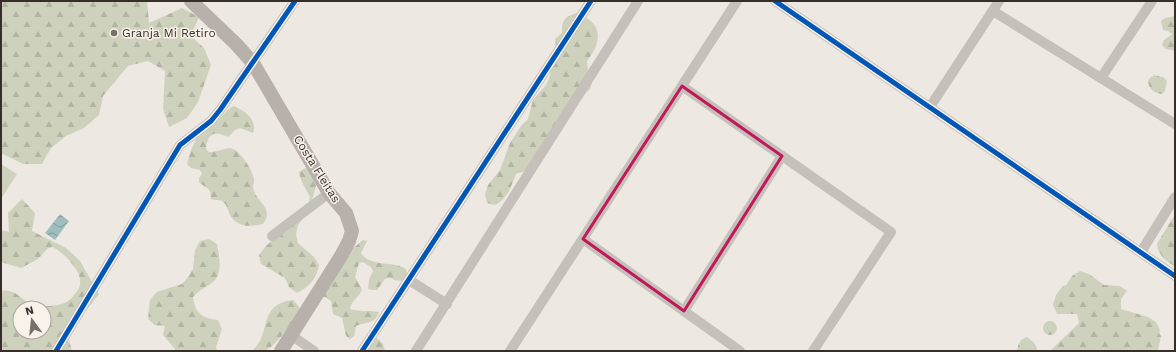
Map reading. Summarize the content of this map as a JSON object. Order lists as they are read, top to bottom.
{
  "streets": {
    "main road": ["Costa Fleitas"]
  },
  "places": ["Granja Mi Retiro"],
  "north": "top"
}
